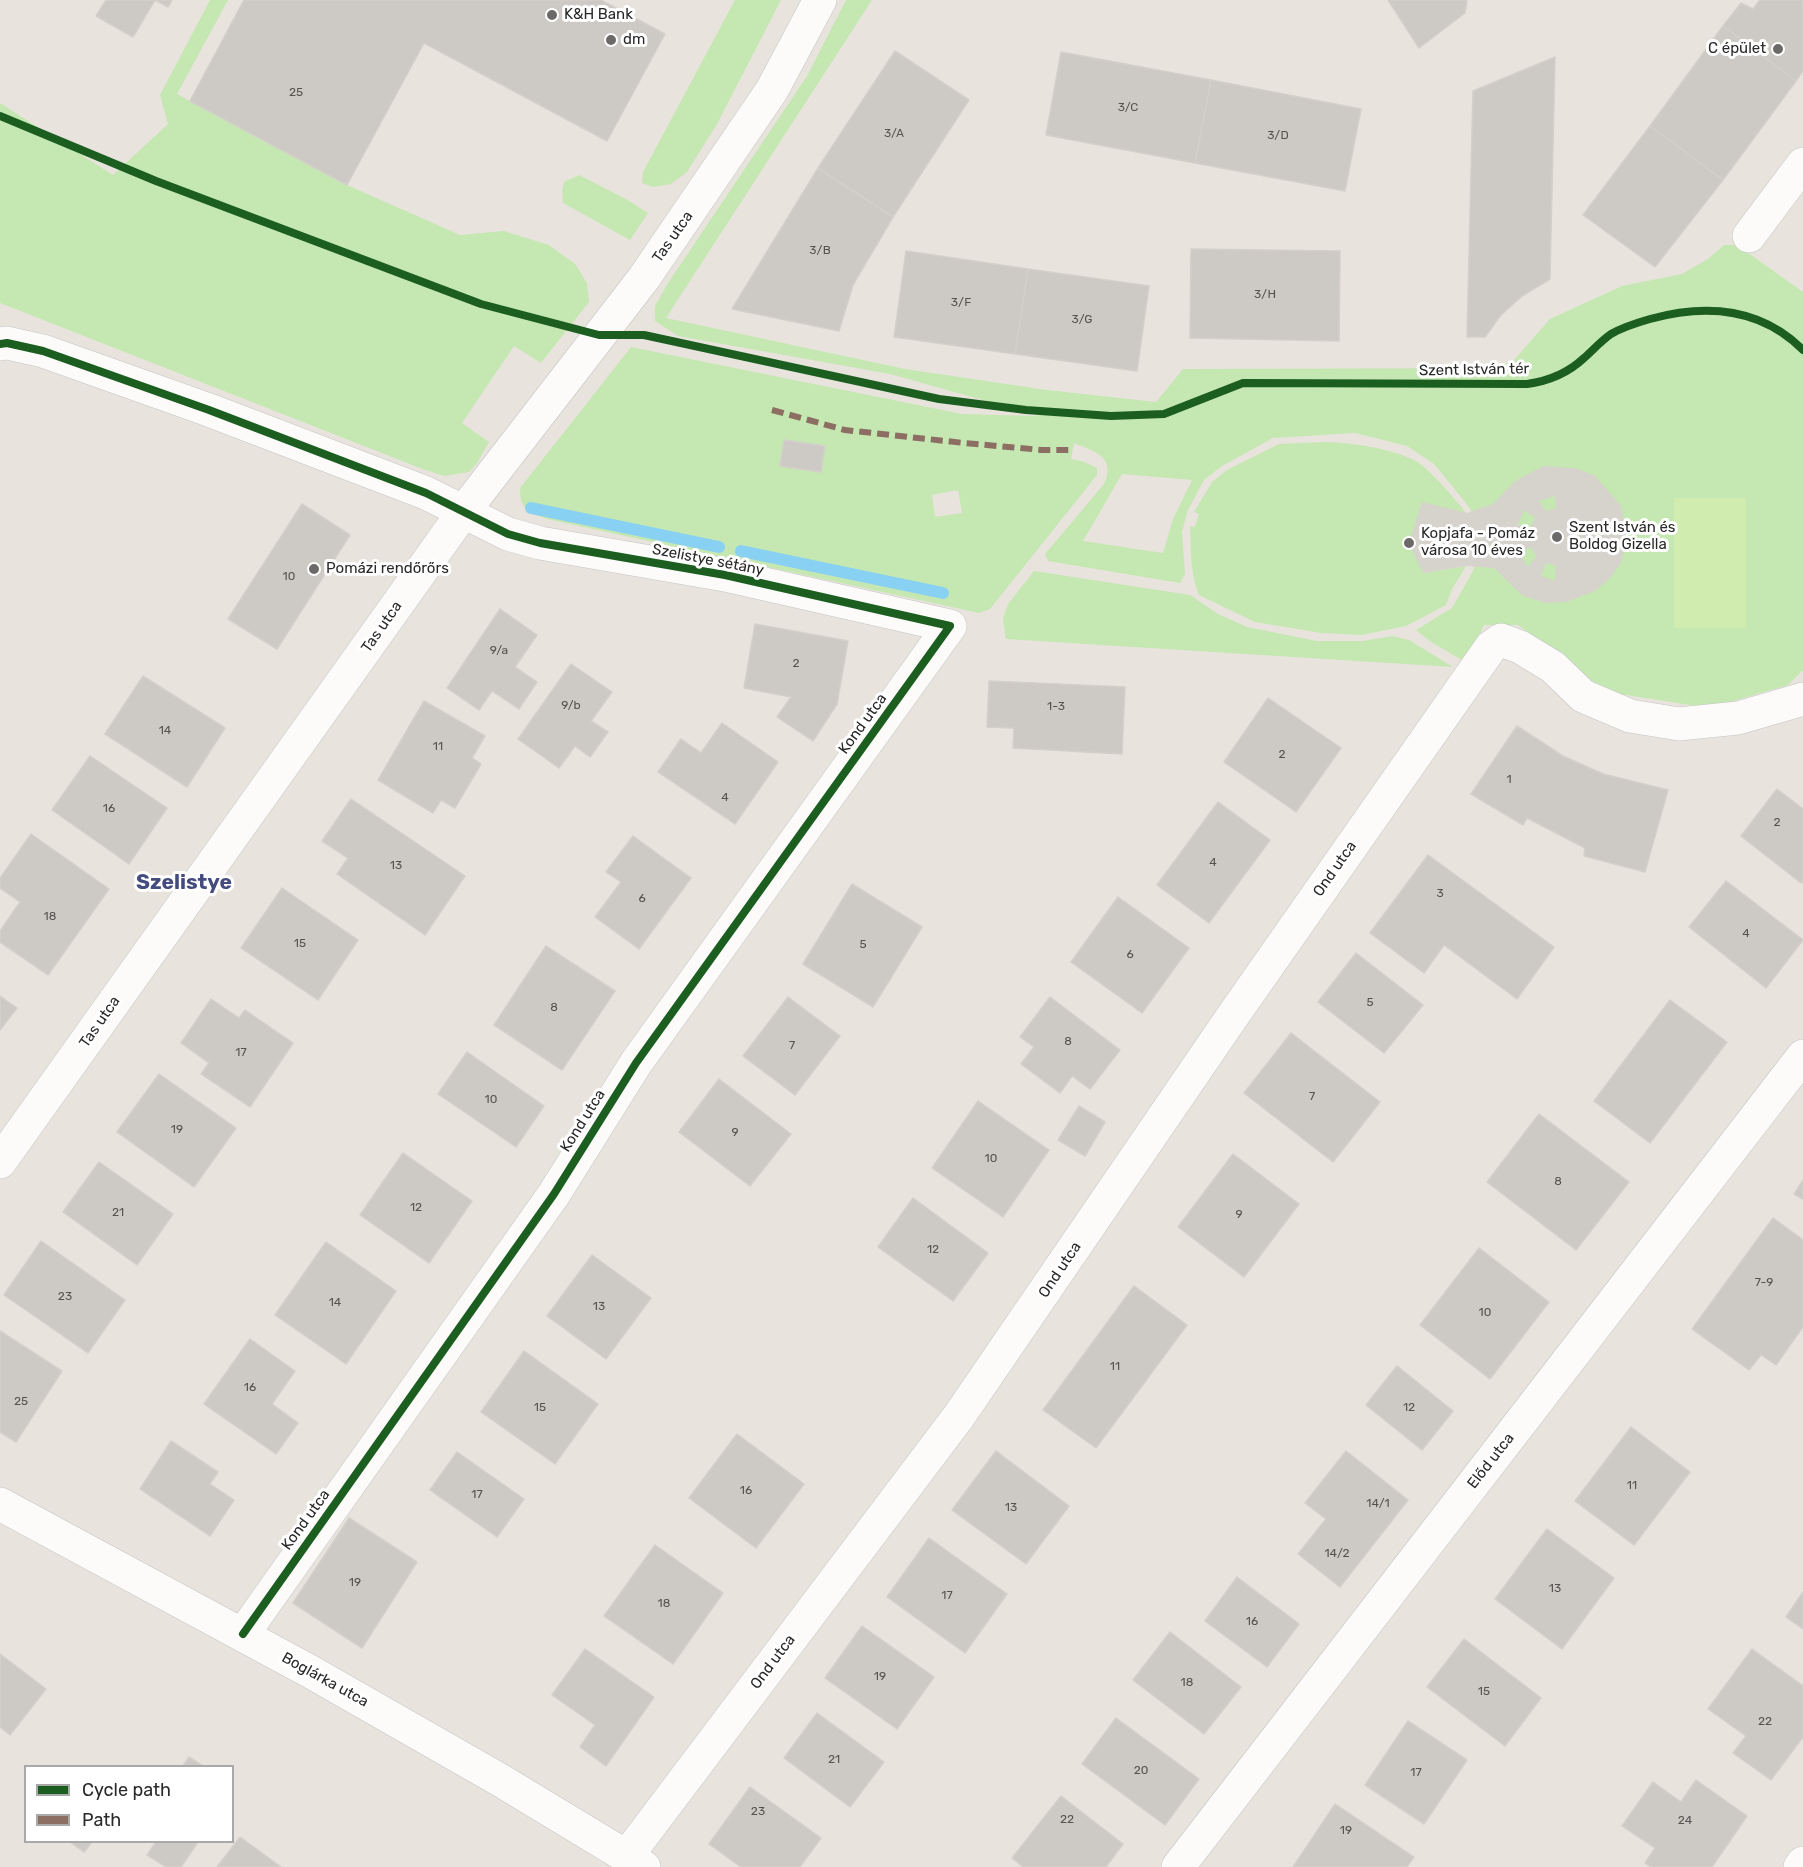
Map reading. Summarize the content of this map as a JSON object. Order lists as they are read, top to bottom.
{
  "streets": {
    "street": [
      "Tas utca",
      "Szelistye sétány",
      "Kond utca",
      "Ond utca",
      "Előd utca",
      "Boglárka utca"
    ],
    "cycle path": ["Szent István tér"]
  },
  "crossings": [
    ["Tas utca", "Szelistye sétány"],
    ["Szelistye sétány", "Kond utca"],
    ["Kond utca", "Boglárka utca"],
    ["Ond utca", "Boglárka utca"]
  ],
  "districts": ["Szelistye"],
  "places": [
    "K&H Bank",
    "dm",
    "C épület",
    "Szent István és Boldog Gizella",
    "Kopjafa - Pomáz városa 10 éves",
    "Pomázi rendőrőrs"
  ],
  "house_numbers": [
    "25",
    "3/C",
    "3/A",
    "3/D",
    "3/B",
    "3/H",
    "3/F",
    "3/G",
    "10",
    "9/a",
    "2",
    "9/b",
    "1-3",
    "14",
    "11",
    "2",
    "1",
    "4",
    "16",
    "2",
    "4",
    "13",
    "3",
    "6",
    "18",
    "4",
    "15",
    "5",
    "6",
    "5",
    "8",
    "8",
    "7",
    "17",
    "7",
    "10",
    "19",
    "9",
    "10",
    "8",
    "12",
    "21",
    "9",
    "12",
    "7-9",
    "23",
    "14",
    "13",
    "10",
    "11",
    "16",
    "25",
    "15",
    "12",
    "11",
    "16",
    "17",
    "14/1",
    "13",
    "14/2",
    "19",
    "13",
    "17",
    "18",
    "16",
    "19",
    "18",
    "15",
    "22",
    "21",
    "20",
    "17",
    "23",
    "22",
    "24",
    "19"
  ],
  "legend": ["Cycle path", "Path"]
}
